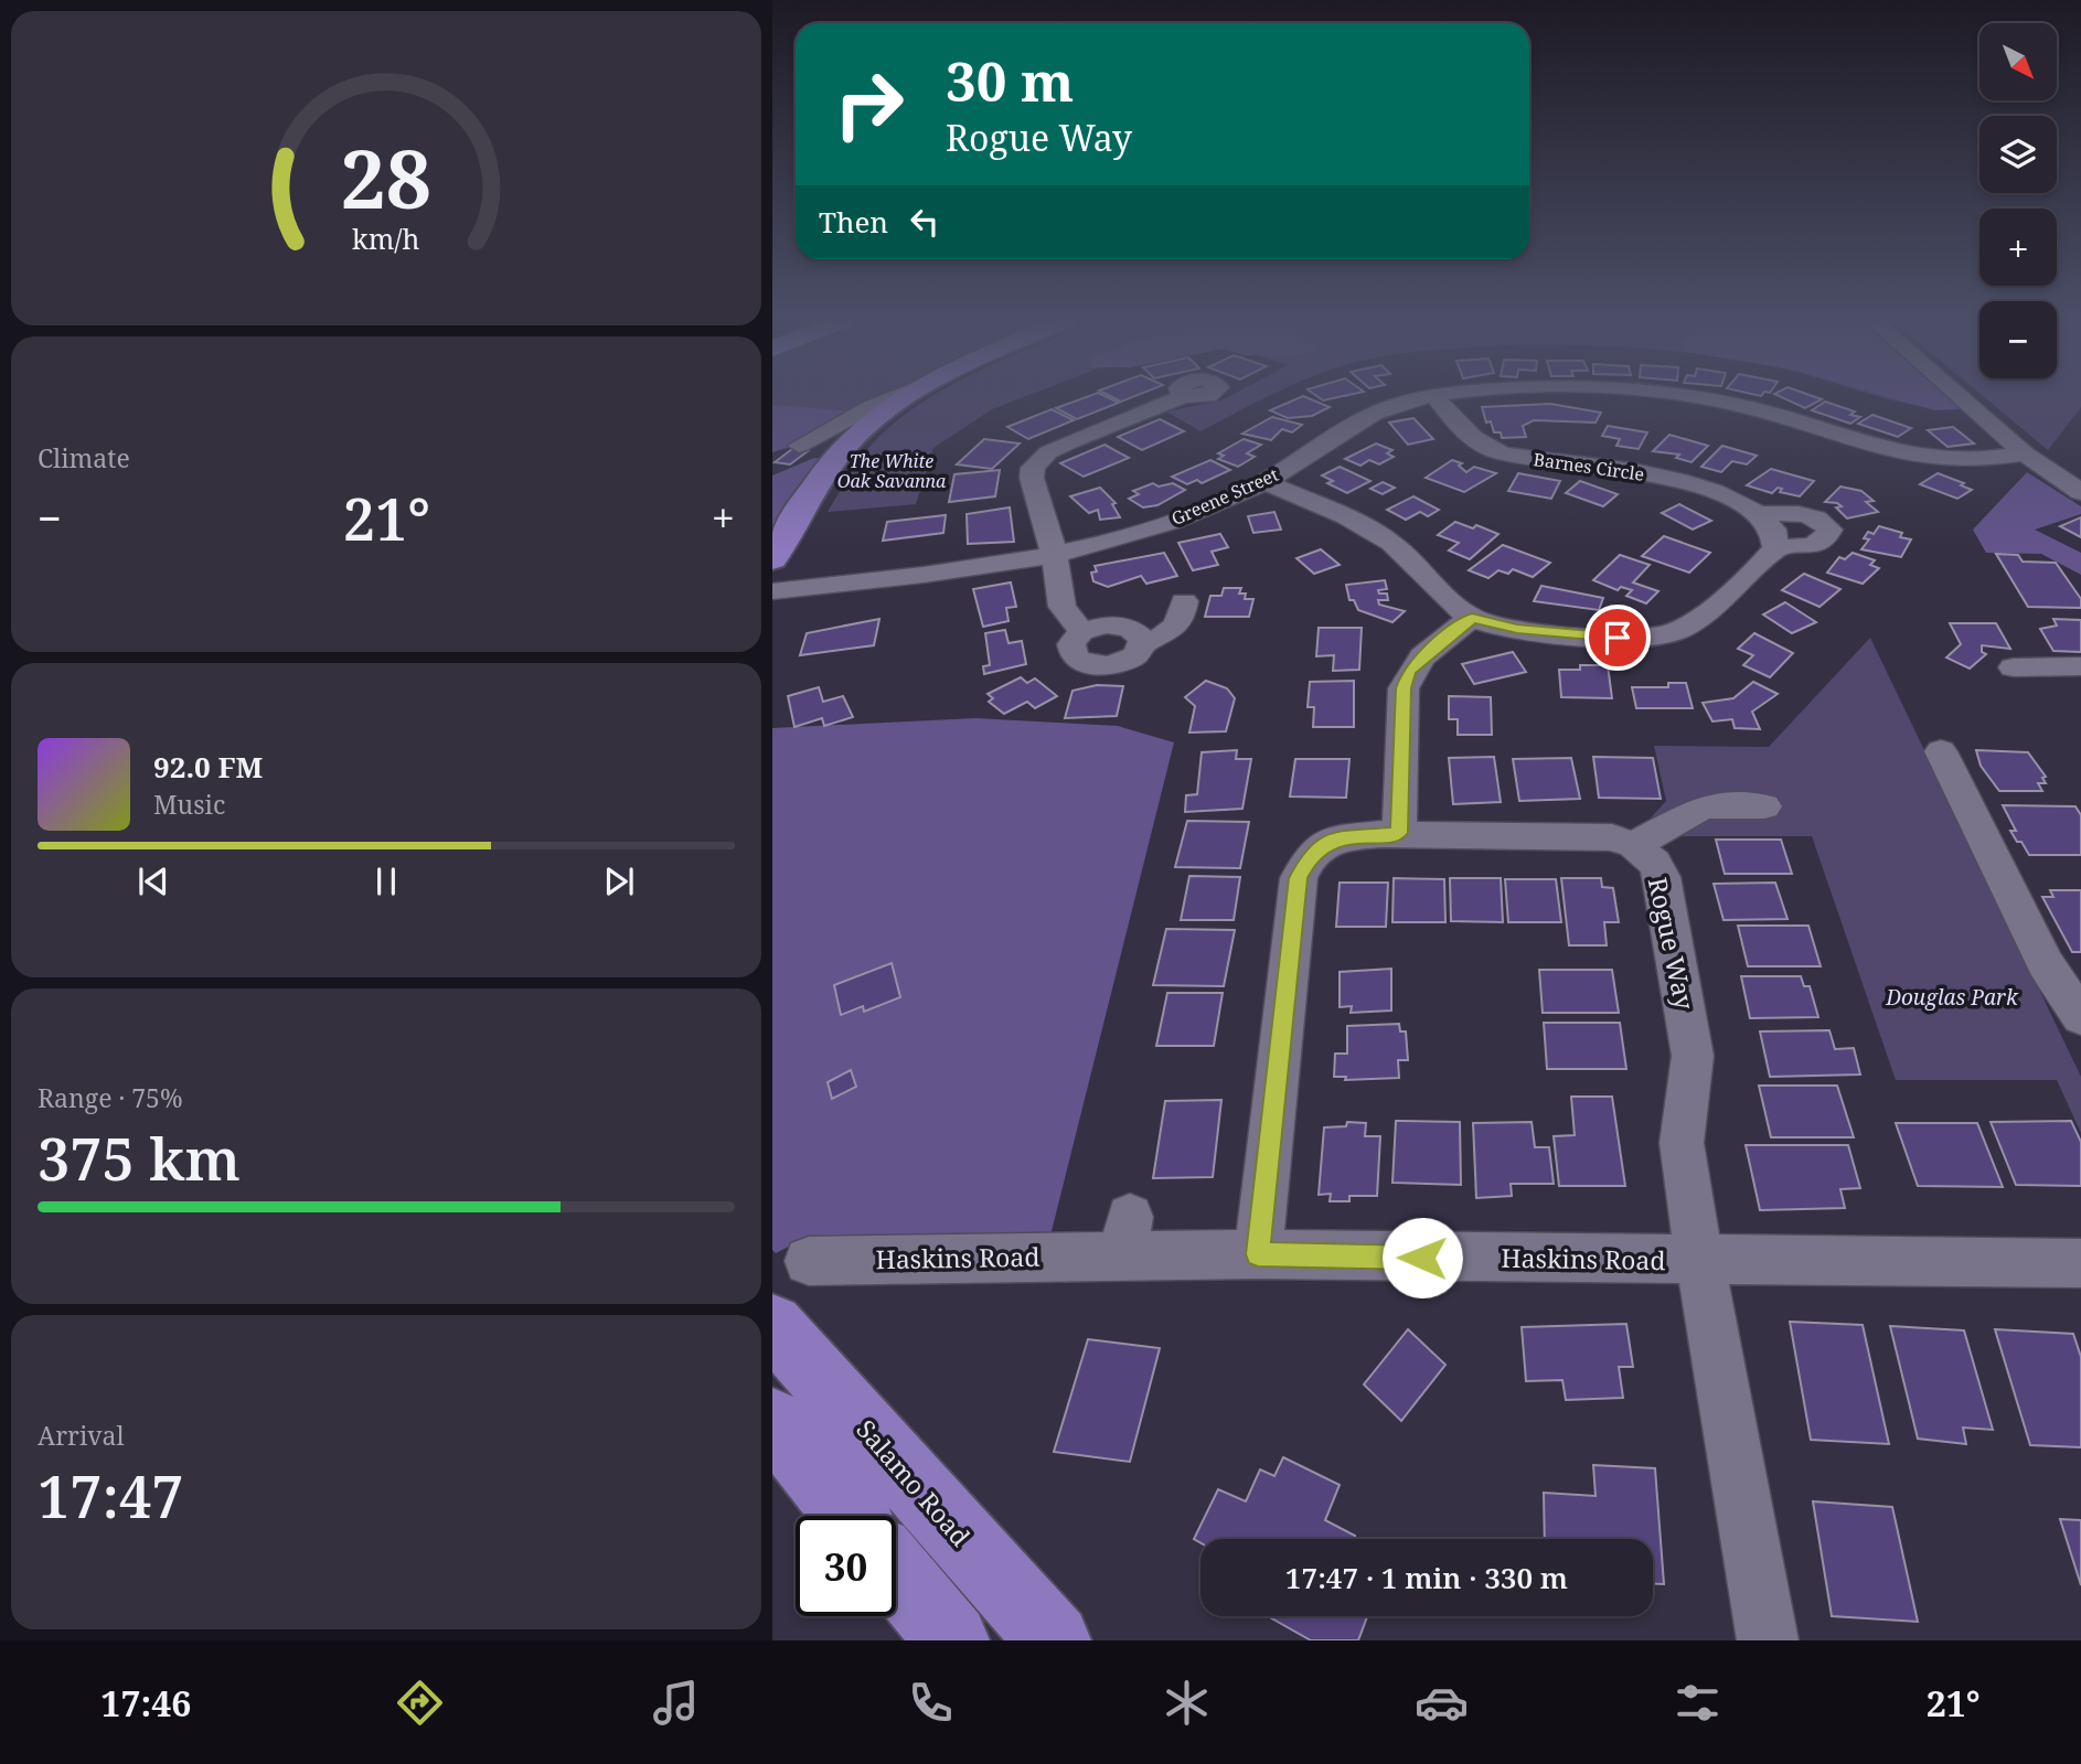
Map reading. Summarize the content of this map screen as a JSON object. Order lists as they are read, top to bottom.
{
  "streets": {
    "main road": ["Salamo Road"],
    "street": [
      "Barnes Circle",
      "Greene Street",
      "Rogue Way",
      "Haskins Road"
    ]
  },
  "crossings": [
    ["Rogue Way", "Haskins Road"]
  ],
  "parks": ["The White Oak Savanna", "Douglas Park"],
  "north": "bottom right",
  "page": {
    "map_buttons": ["+", "−"],
    "turn": ["30 m", "Rogue Way"],
    "then": "Then",
    "tile": [
      "Climate",
      ["Range · 75%", "375 km"],
      ["Arrival", "17:47"]
    ],
    "heat": ["−", "21°", "+"],
    "song": ["92.0 FM", "Music"],
    "limit": "30",
    "trip": "17:47 · 1 min · 330 m",
    "tabs": ["17:46", "21°"],
    "gauge": ["28", "km/h"]
  }
}
